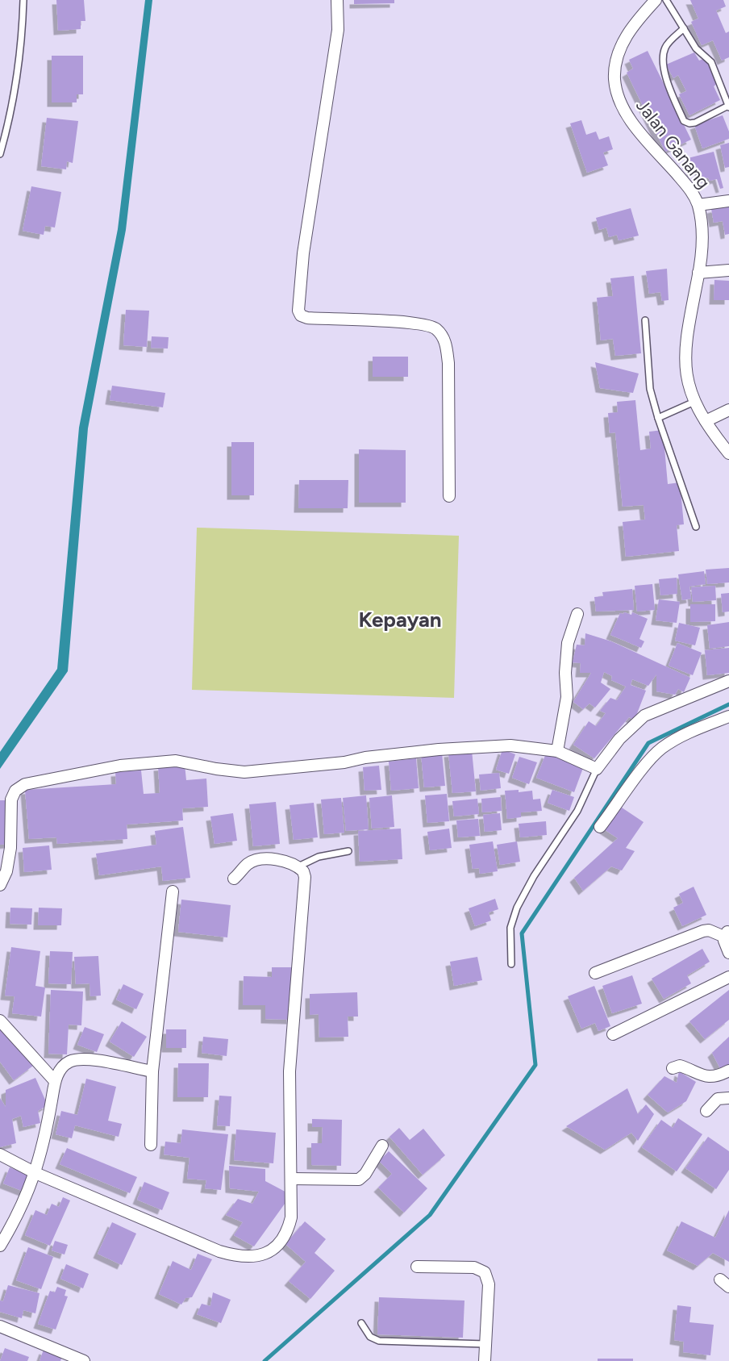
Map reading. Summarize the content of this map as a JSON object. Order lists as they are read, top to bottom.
{
  "streets": {
    "street": ["Jalan Ganang"]
  },
  "districts": ["Kepayan"]
}
